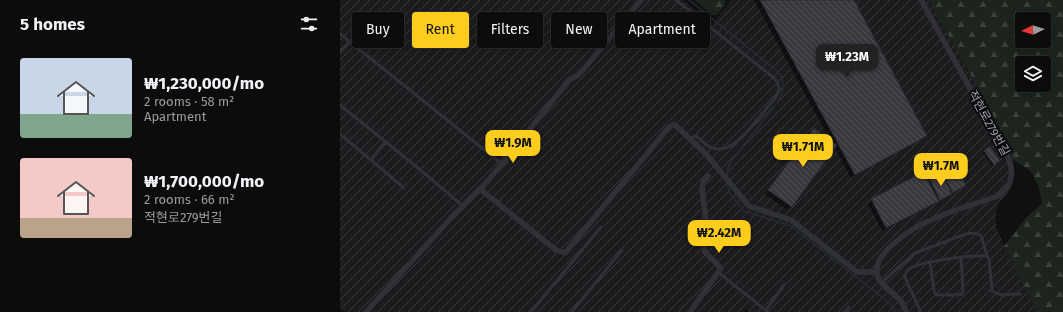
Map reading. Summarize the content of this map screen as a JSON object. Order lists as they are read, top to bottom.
{
  "streets": {
    "street": ["적현로279번길"]
  },
  "north": "left",
  "page": {
    "heading": "5 homes",
    "chip": [
      "Buy",
      "Rent",
      "Filters",
      "New",
      "Apartment"
    ],
    "price": [
      "₩1.23M",
      "₩1.9M",
      "₩1.71M",
      "₩1.7M",
      "₩2.42M"
    ],
    "list": [
      {
        "name": "₩1,230,000/mo",
        "note": "2 rooms · 58 m² · Apartment"
      },
      {
        "name": "₩1,700,000/mo",
        "note": "2 rooms · 66 m² · 적현로279번길"
      }
    ]
  }
}
